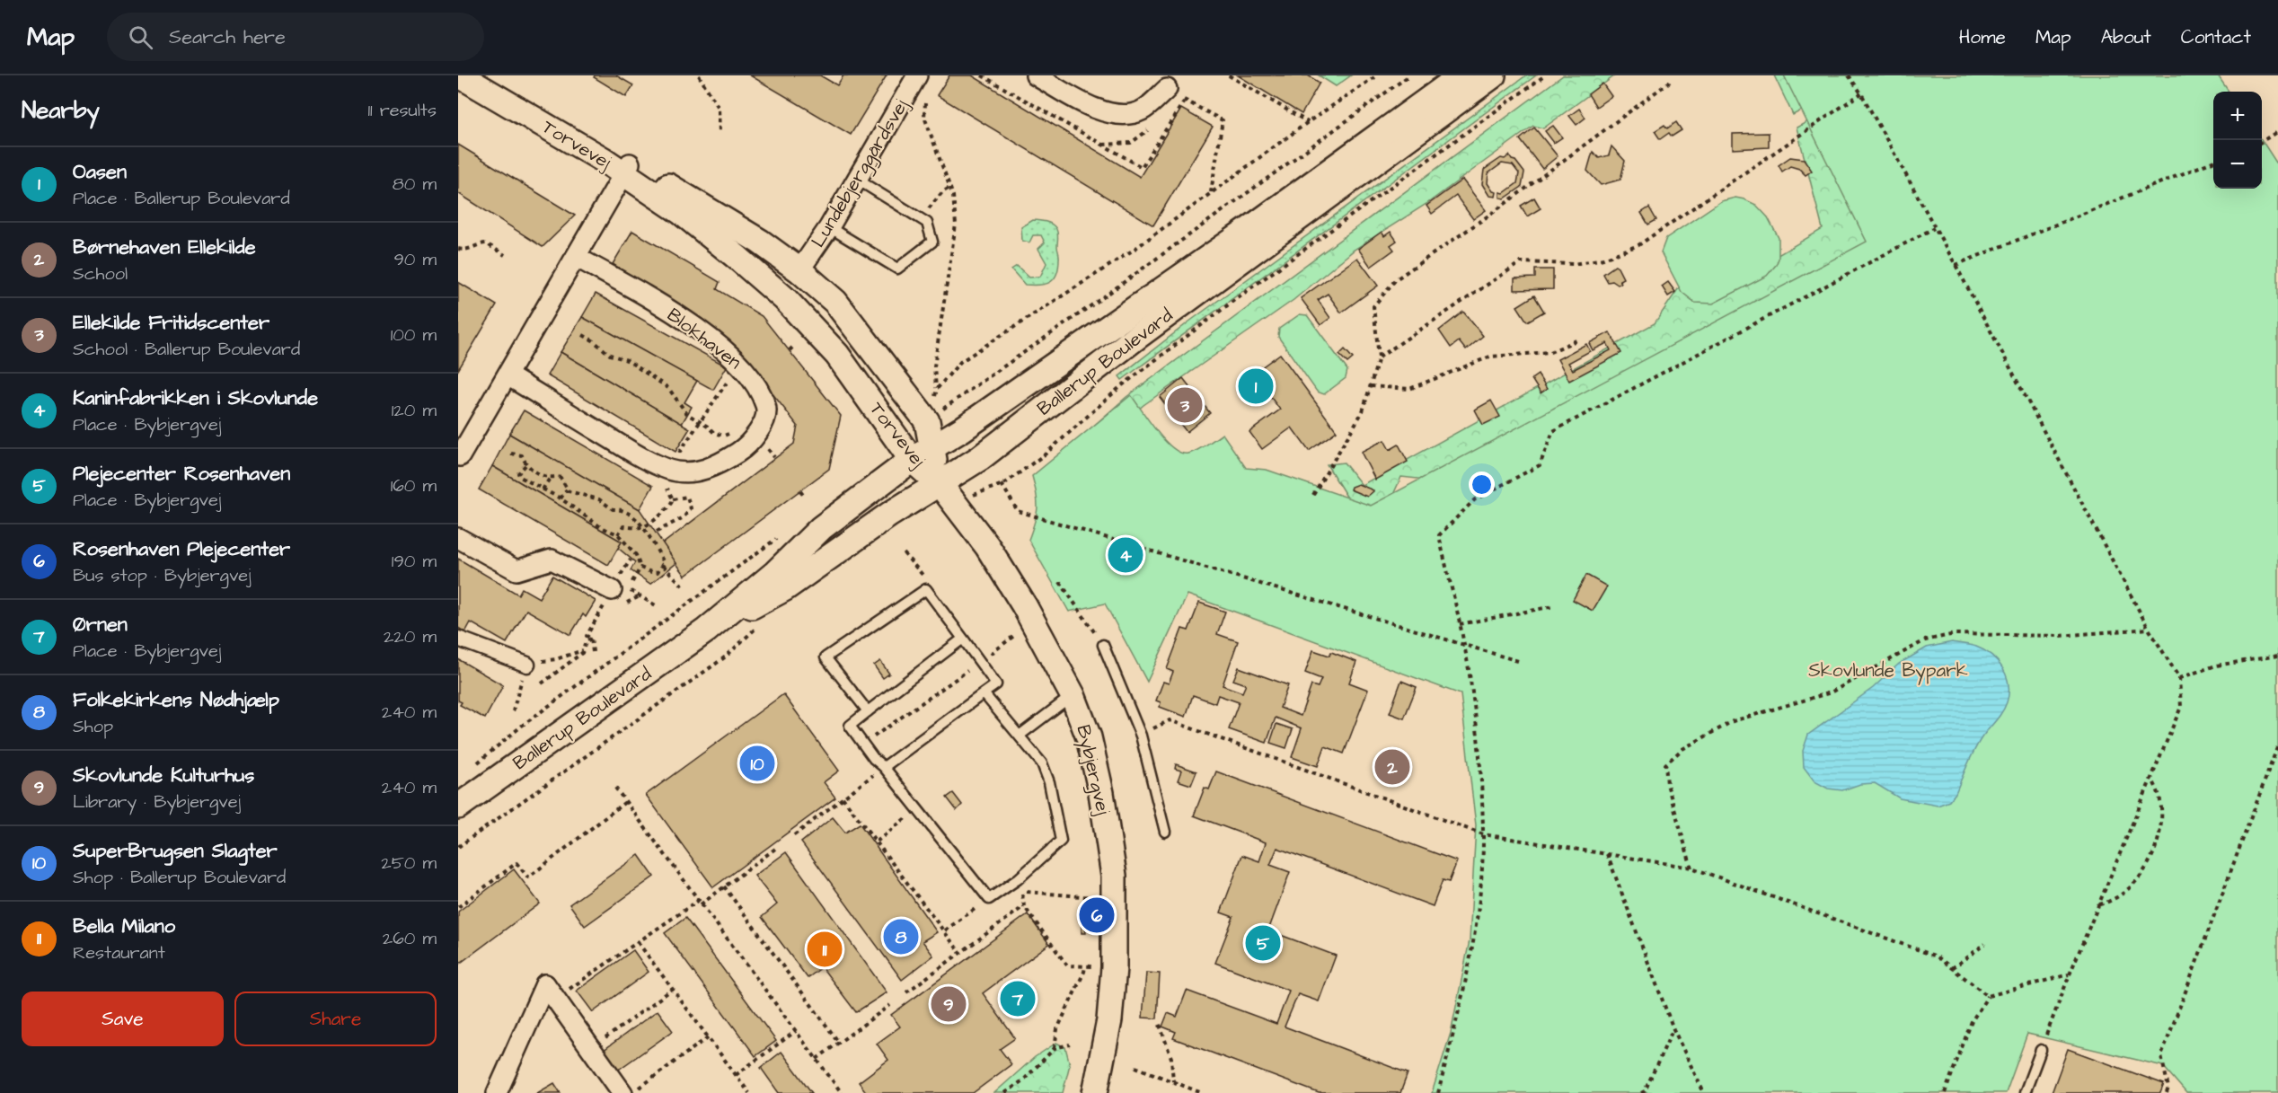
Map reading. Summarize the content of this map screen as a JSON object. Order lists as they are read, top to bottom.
{
  "streets": {
    "street": [
      "Torvevej",
      "Lundebjerggårdsvej",
      "Blokhaven",
      "Ballerup Boulevard",
      "Bybjergvej"
    ]
  },
  "crossings": [
    ["Torvevej", "Lundebjerggårdsvej"],
    ["Torvevej", "Ballerup Boulevard"],
    ["Torvevej", "Bybjergvej"],
    ["Ballerup Boulevard", "Bybjergvej"]
  ],
  "parks": ["Skovlunde Bypark"],
  "page": {
    "header": "Map",
    "search": "Search here",
    "nav": [
      "Home",
      "Map",
      "About",
      "Contact"
    ],
    "heading": ["Nearby", "11 results"],
    "map_buttons": ["+", "−"],
    "list": [
      {
        "mark": "1",
        "name": "Oasen",
        "note": "Place · Ballerup Boulevard",
        "value": "80 m"
      },
      {
        "mark": "2",
        "name": "Børnehaven Ellekilde",
        "note": "School",
        "value": "90 m"
      },
      {
        "mark": "3",
        "name": "Ellekilde Fritidscenter",
        "note": "School · Ballerup Boulevard",
        "value": "100 m"
      },
      {
        "mark": "4",
        "name": "Kaninfabrikken i Skovlunde",
        "note": "Place · Bybjergvej",
        "value": "120 m"
      },
      {
        "mark": "5",
        "name": "Plejecenter Rosenhaven",
        "note": "Place · Bybjergvej",
        "value": "160 m"
      },
      {
        "mark": "6",
        "name": "Rosenhaven Plejecenter",
        "note": "Bus stop · Bybjergvej",
        "value": "190 m"
      },
      {
        "mark": "7",
        "name": "Ørnen",
        "note": "Place · Bybjergvej",
        "value": "220 m"
      },
      {
        "mark": "8",
        "name": "Folkekirkens Nødhjælp",
        "note": "Shop",
        "value": "240 m"
      },
      {
        "mark": "9",
        "name": "Skovlunde Kulturhus",
        "note": "Library · Bybjergvej",
        "value": "240 m"
      },
      {
        "mark": "10",
        "name": "SuperBrugsen Slagter",
        "note": "Shop · Ballerup Boulevard",
        "value": "250 m"
      },
      {
        "mark": "11",
        "name": "Bella Milano",
        "note": "Restaurant",
        "value": "260 m"
      }
    ],
    "pins": [
      "1",
      "3",
      "4",
      "10",
      "2",
      "6",
      "8",
      "5",
      "11",
      "7",
      "9"
    ],
    "buttons": ["Save", "Share"]
  }
}
